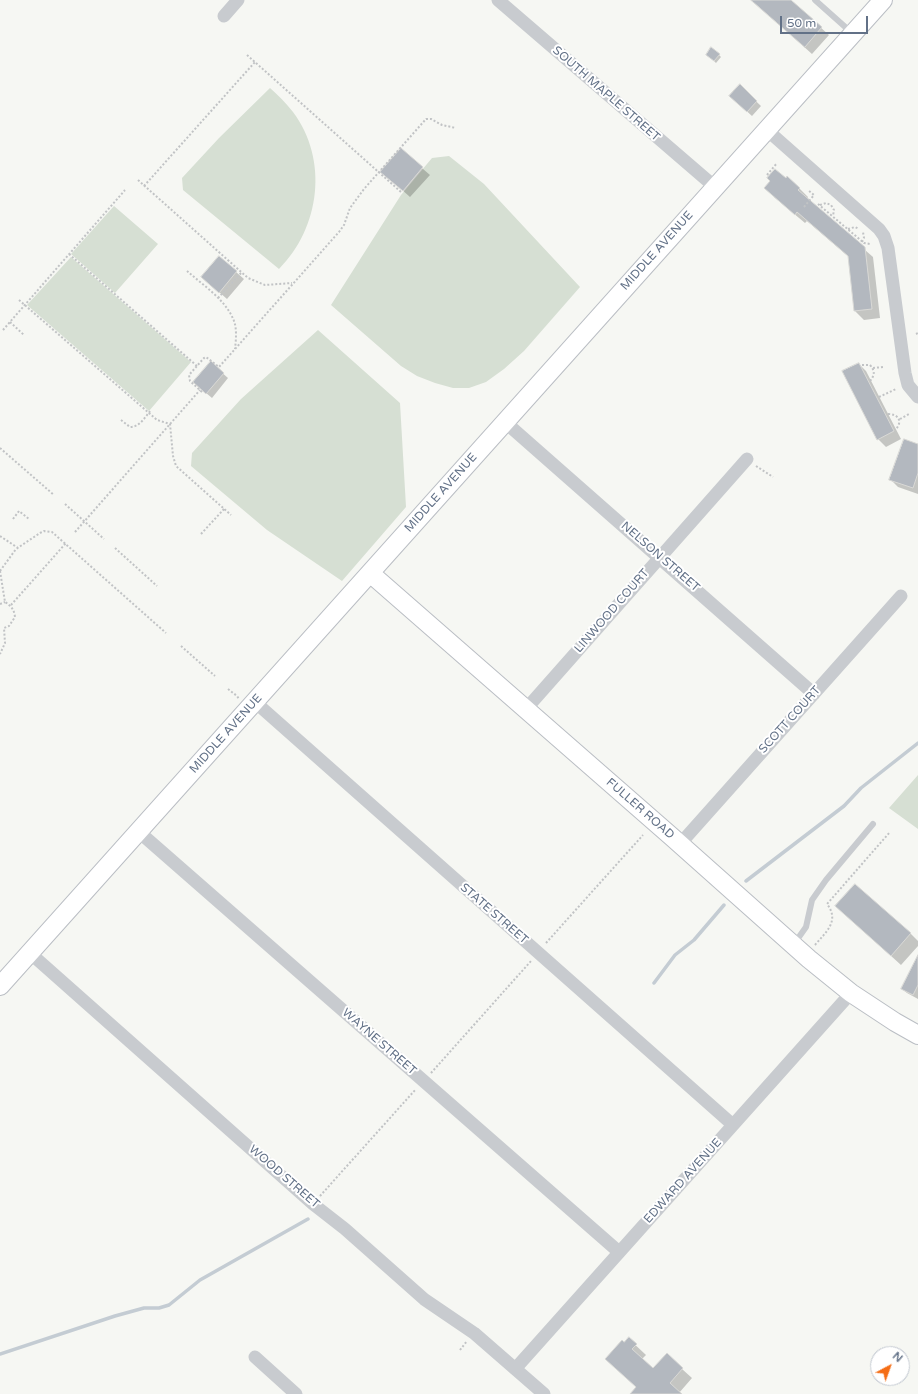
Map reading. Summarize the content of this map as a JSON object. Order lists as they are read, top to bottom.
{
  "streets": {
    "street": [
      "SOUTH MAPLE STREET",
      "MIDDLE AVENUE",
      "NELSON STREET",
      "LINWOOD COURT",
      "SCOTT COURT",
      "FULLER ROAD",
      "STATE STREET",
      "WAYNE STREET",
      "WOOD STREET",
      "EDWARD AVENUE"
    ]
  },
  "crossings": [
    ["SOUTH MAPLE STREET", "MIDDLE AVENUE"],
    ["MIDDLE AVENUE", "NELSON STREET"],
    ["MIDDLE AVENUE", "FULLER ROAD"],
    ["MIDDLE AVENUE", "STATE STREET"],
    ["MIDDLE AVENUE", "WAYNE STREET"],
    ["MIDDLE AVENUE", "WOOD STREET"],
    ["NELSON STREET", "LINWOOD COURT"],
    ["NELSON STREET", "SCOTT COURT"],
    ["LINWOOD COURT", "FULLER ROAD"],
    ["SCOTT COURT", "FULLER ROAD"],
    ["FULLER ROAD", "EDWARD AVENUE"],
    ["STATE STREET", "EDWARD AVENUE"],
    ["WAYNE STREET", "EDWARD AVENUE"],
    ["WOOD STREET", "EDWARD AVENUE"]
  ],
  "scale_bar": "50 m",
  "north": "top right"
}
